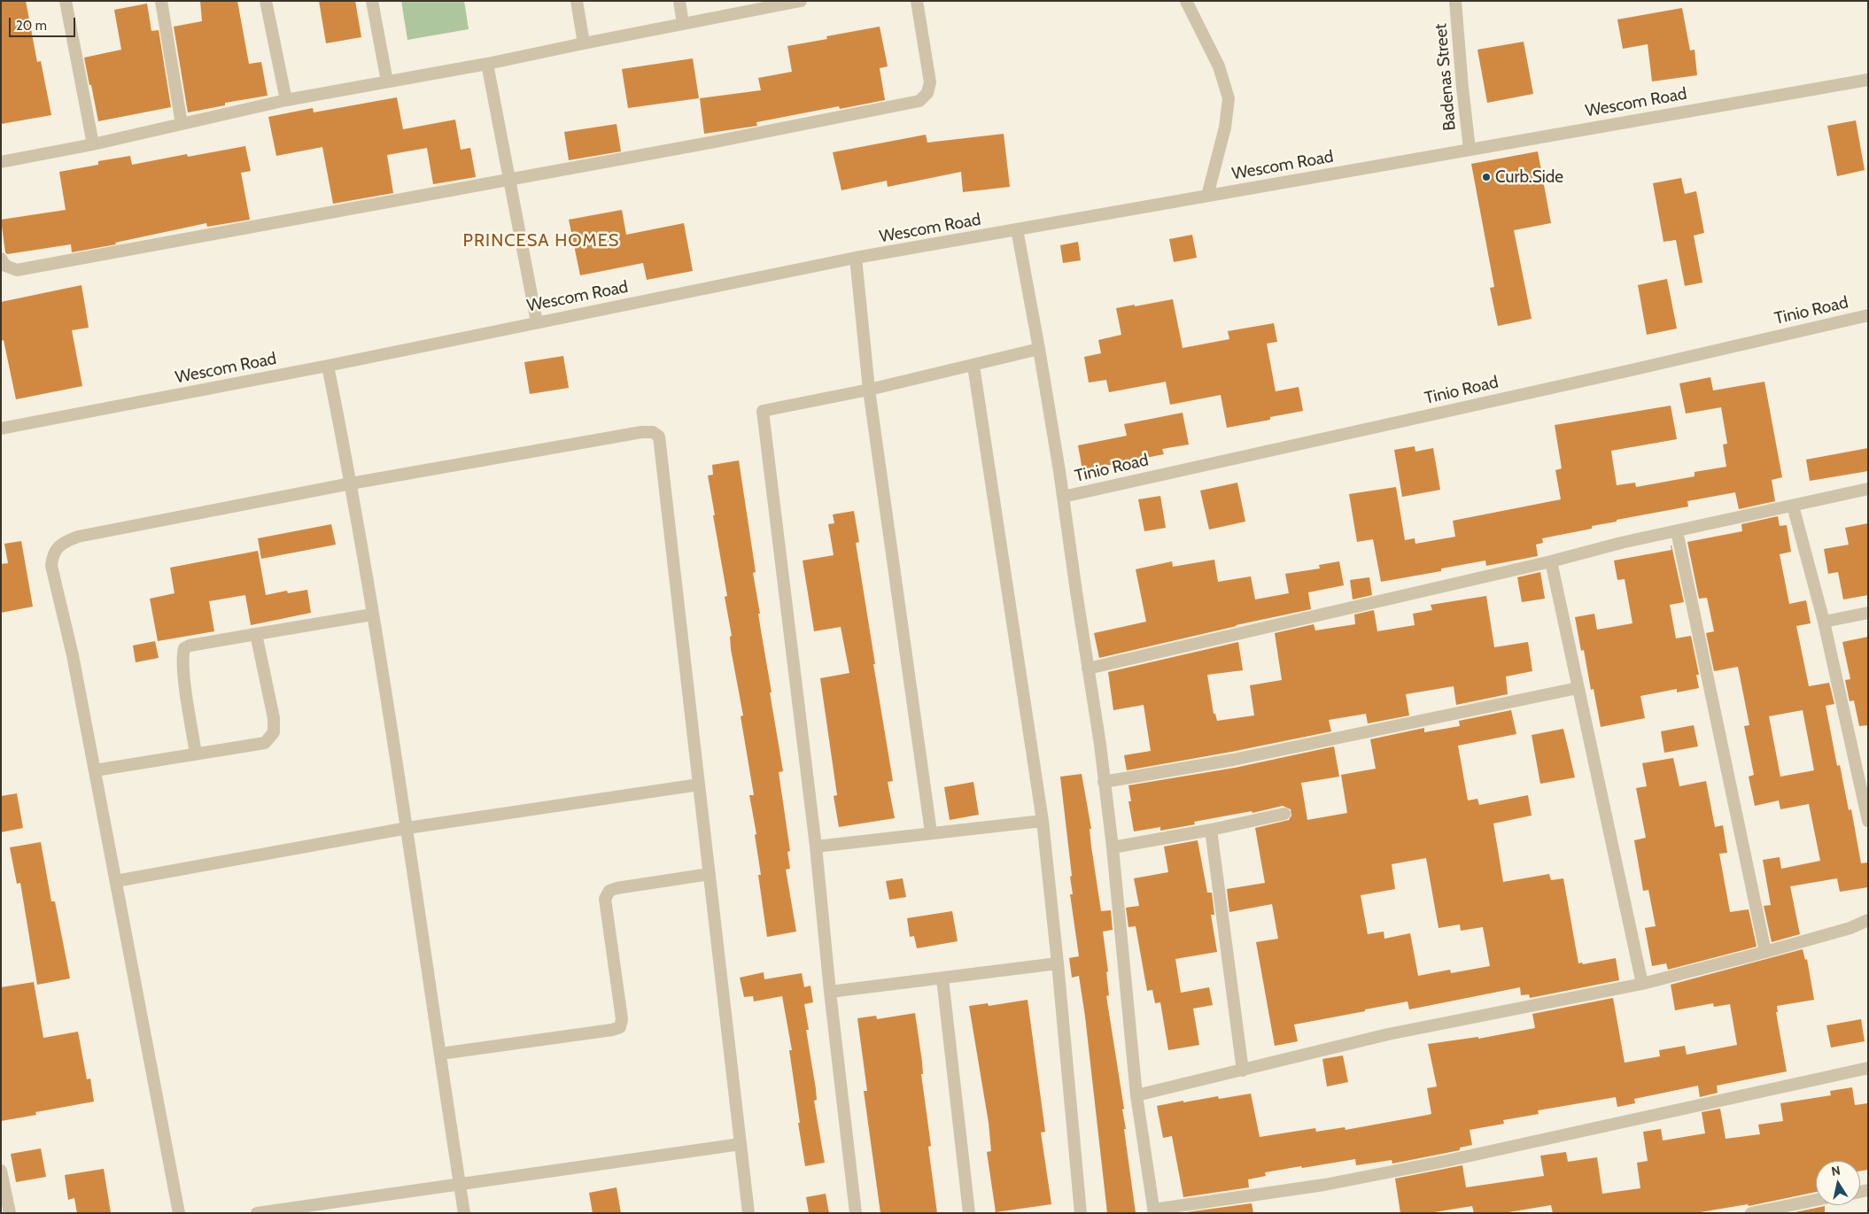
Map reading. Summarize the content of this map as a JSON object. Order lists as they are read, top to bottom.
{
  "streets": {
    "street": ["Badenas Street", "Wescom Road", "Tinio Road"]
  },
  "crossings": [
    ["Badenas Street", "Wescom Road"]
  ],
  "districts": ["PRINCESA HOMES"],
  "places": ["Curb.Side"],
  "scale_bar": "20 m",
  "north": "top"
}
